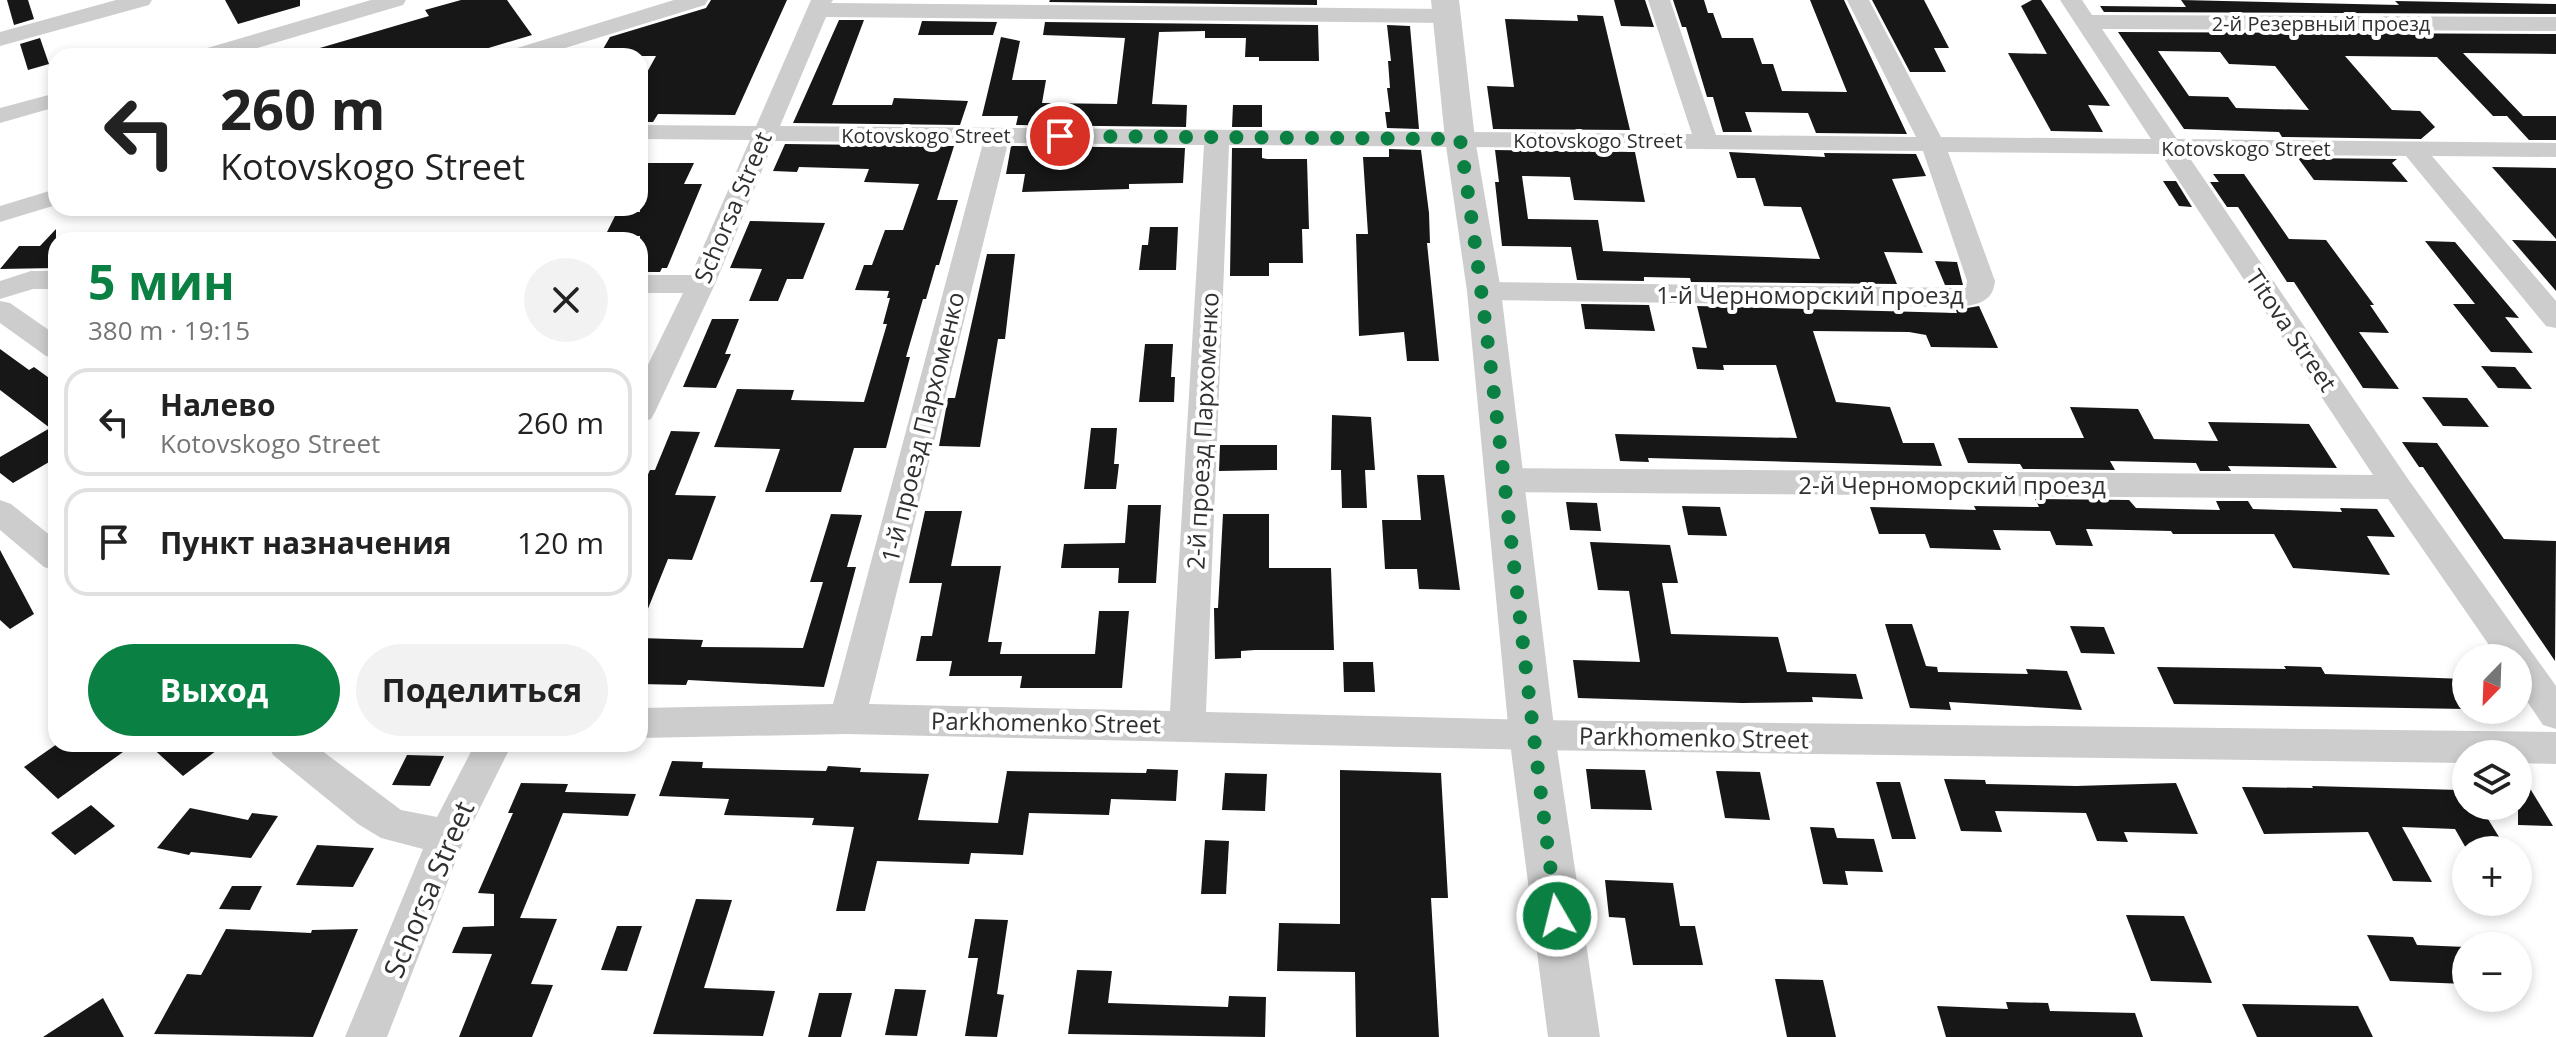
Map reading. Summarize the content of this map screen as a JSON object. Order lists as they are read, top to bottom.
{
  "streets": {
    "street": [
      "2-й Резервный проезд",
      "Kotovskogo Street",
      "Schorsa Street",
      "1-й Черноморский проезд",
      "Titova Street",
      "1-й проезд Пархоменко",
      "2-й проезд Пархоменко",
      "2-й Черноморский проезд",
      "Parkhomenko Street"
    ]
  },
  "crossings": [
    ["2-й Резервный проезд", "Titova Street"],
    ["Kotovskogo Street", "Schorsa Street"],
    ["Kotovskogo Street", "1-й Черноморский проезд"],
    ["Kotovskogo Street", "Titova Street"],
    ["Kotovskogo Street", "1-й проезд Пархоменко"],
    ["Kotovskogo Street", "2-й проезд Пархоменко"],
    ["Titova Street", "2-й Черноморский проезд"],
    ["1-й проезд Пархоменко", "Parkhomenko Street"],
    ["2-й проезд Пархоменко", "Parkhomenko Street"]
  ],
  "north": "bottom left",
  "page": {
    "turn": ["260 m", "Kotovskogo Street"],
    "heading": ["5 мин", "380 m · 19:15"],
    "list": [
      {
        "name": "Налево",
        "note": "Kotovskogo Street",
        "value": "260 m"
      },
      {
        "name": "Пункт назначения",
        "value": "120 m"
      }
    ],
    "buttons": ["Выход", "Поделиться"],
    "map_buttons": ["+", "−"]
  }
}
